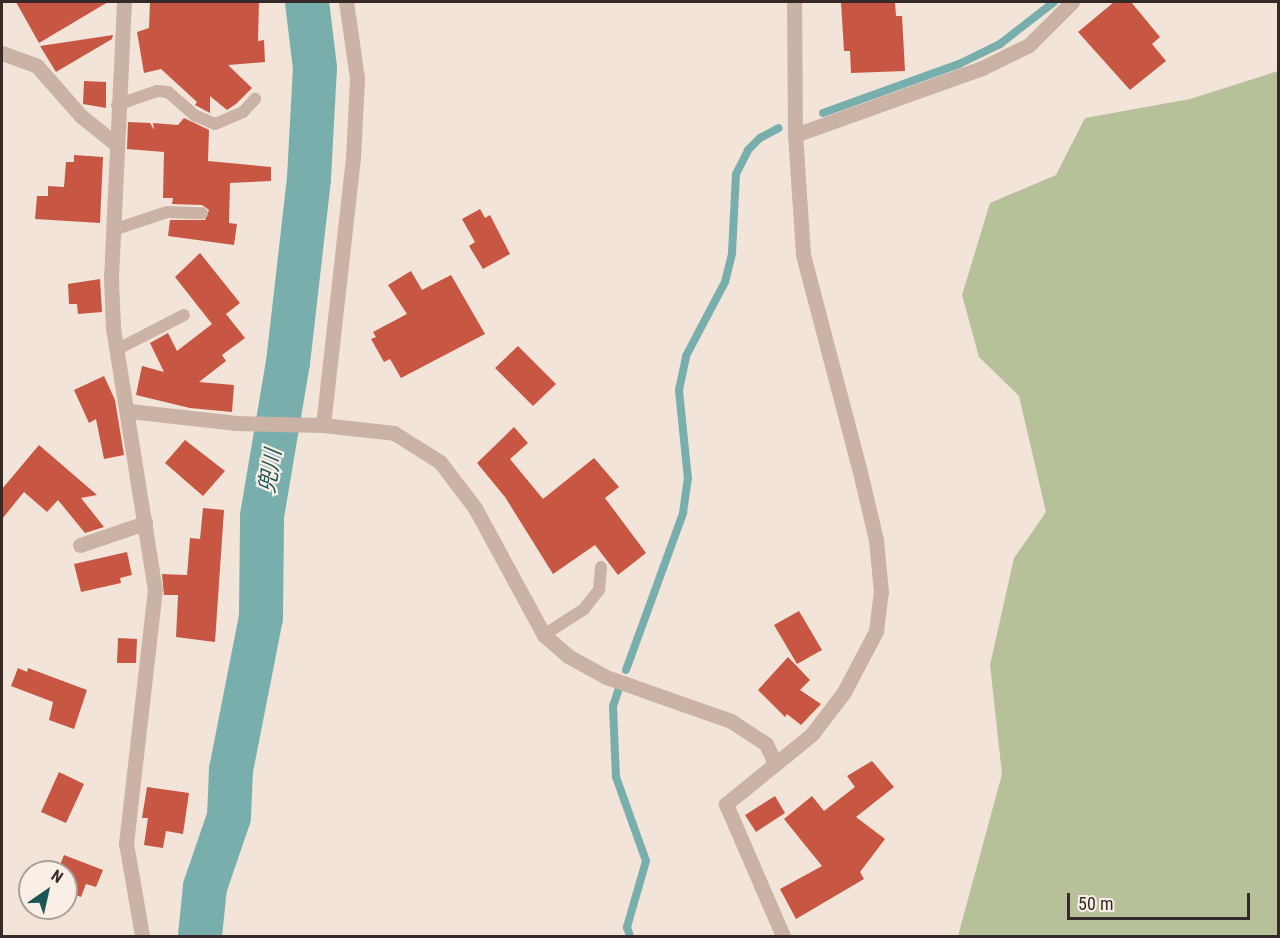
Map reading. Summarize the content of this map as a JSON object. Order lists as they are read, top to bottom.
{
  "water": ["兜川"],
  "scale_bar": "50 m",
  "north": "top right"
}
